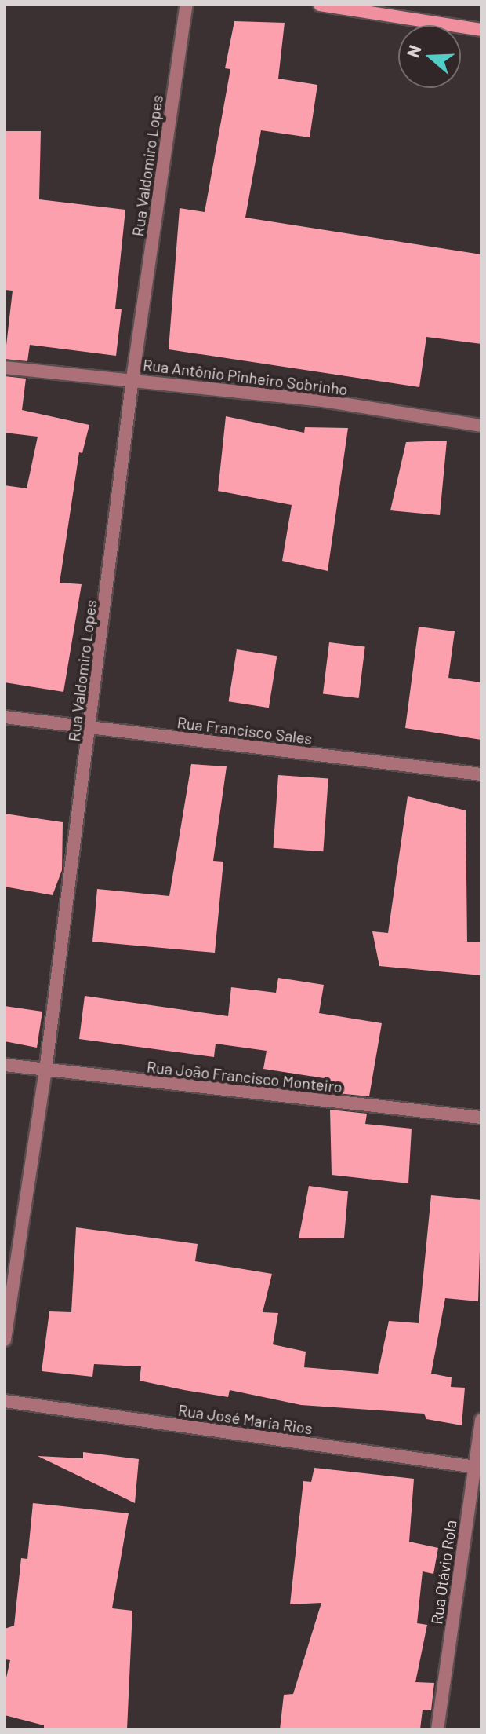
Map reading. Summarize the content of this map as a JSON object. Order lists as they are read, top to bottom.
{
  "streets": {
    "street": [
      "Rua Valdomiro Lopes",
      "Rua Antônio Pinheiro Sobrinho",
      "Rua Francisco Sales",
      "Rua João Francisco Monteiro",
      "Rua José Maria Rios",
      "Rua Otávio Rola"
    ]
  },
  "crossings": [
    ["Rua Valdomiro Lopes", "Rua Antônio Pinheiro Sobrinho"],
    ["Rua Valdomiro Lopes", "Rua Francisco Sales"],
    ["Rua Valdomiro Lopes", "Rua João Francisco Monteiro"],
    ["Rua José Maria Rios", "Rua Otávio Rola"]
  ],
  "north": "left"
}
